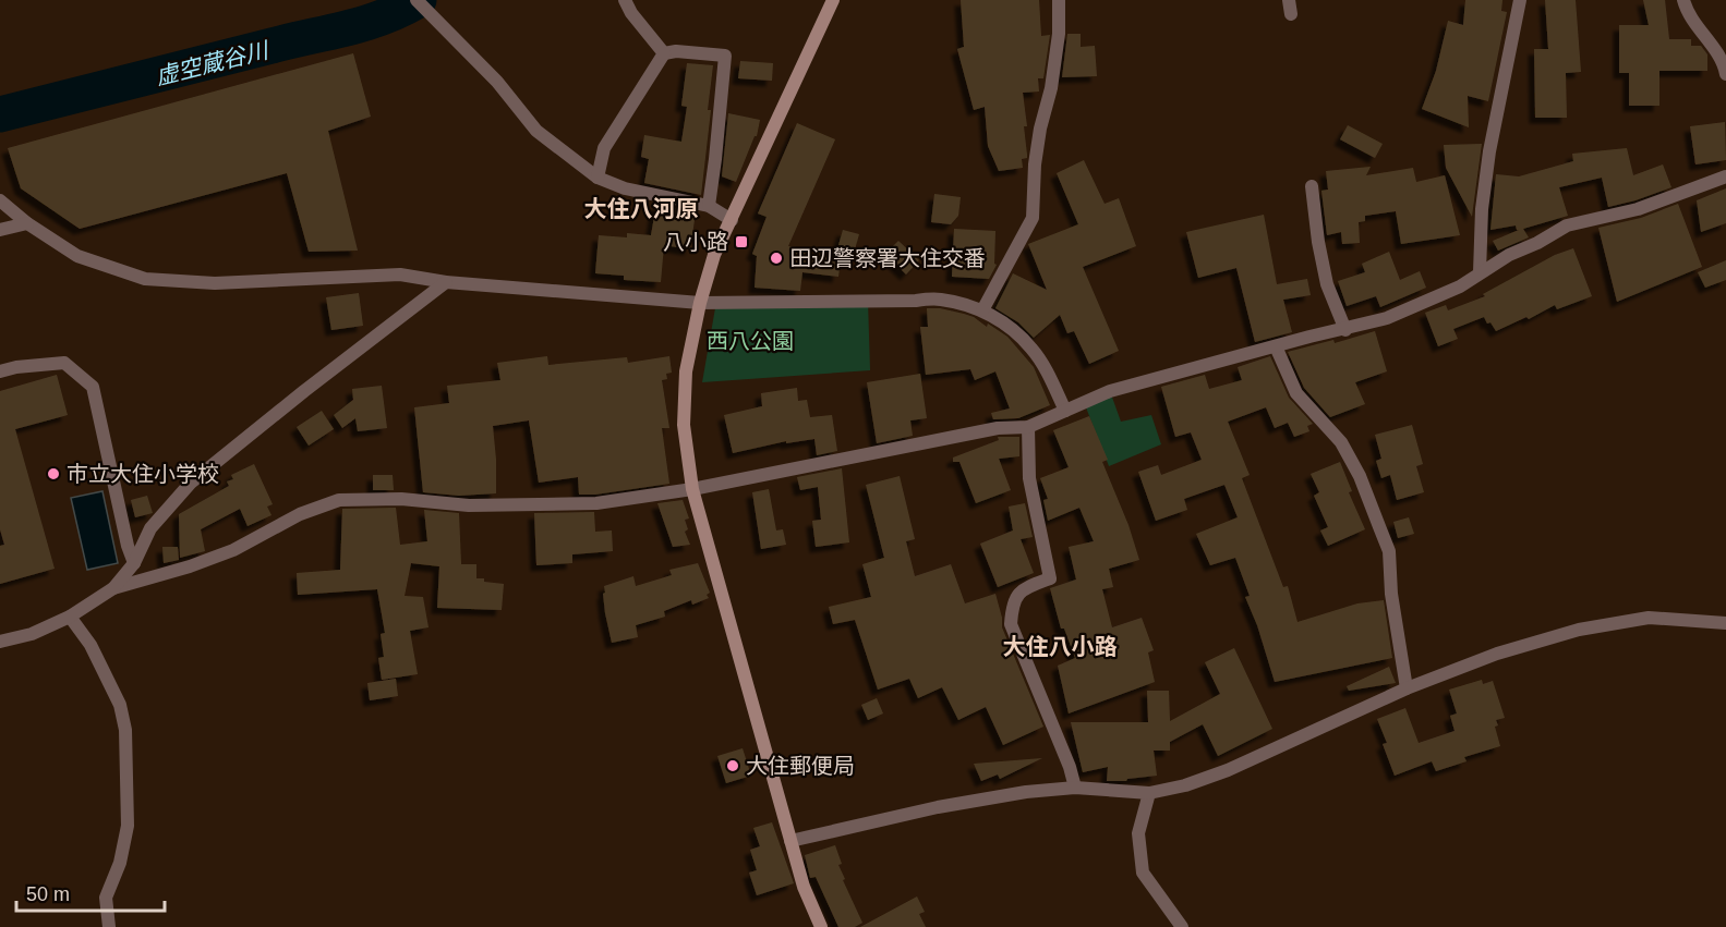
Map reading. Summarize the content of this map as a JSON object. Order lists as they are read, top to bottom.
{
  "districts": ["大住八河原", "大住八小路"],
  "water": ["虚空蔵谷川"],
  "parks": ["西八公園"],
  "places": {
    "transit": ["八小路"],
    "other": ["田辺警察署大住交番", "市立大住小学校", "大住郵便局"]
  },
  "scale_bar": "50 m"
}
